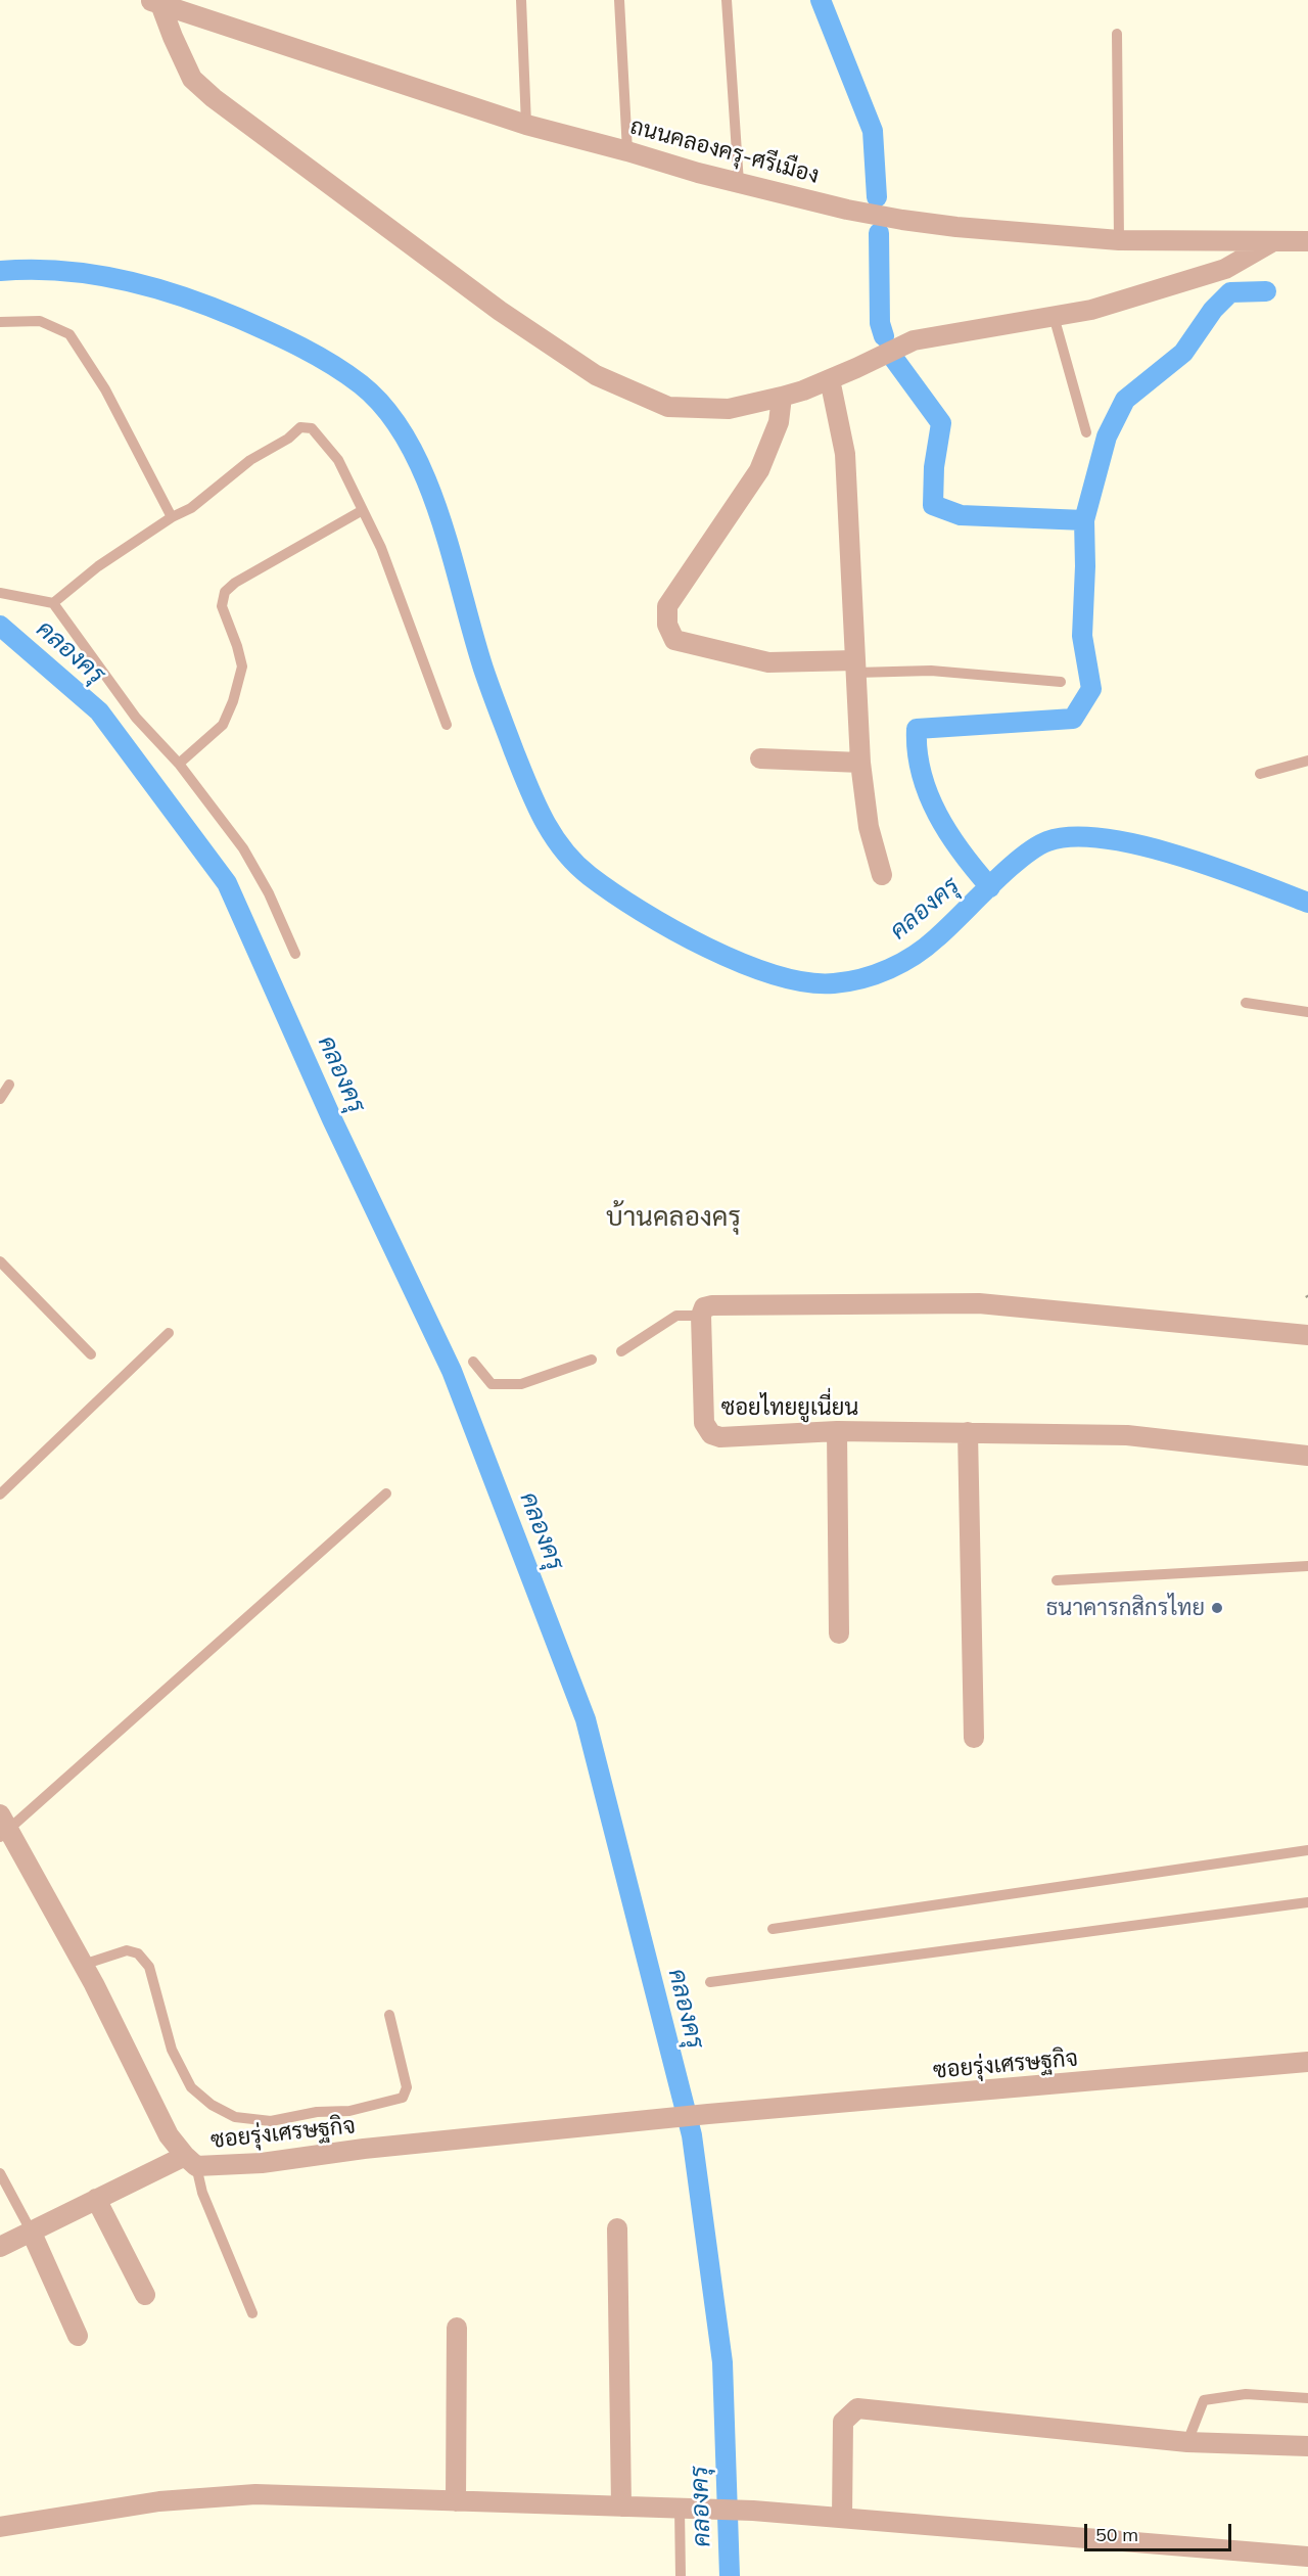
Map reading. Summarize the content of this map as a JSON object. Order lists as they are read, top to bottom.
{
  "streets": {
    "street": ["ถนนคลองครุ-ศรีเมือง", "ซอยไทยยูเนี่ยน", "ซอยรุ่งเศรษฐกิจ"]
  },
  "districts": ["บ้านคลองครุ"],
  "water": ["คลองครุ"],
  "places": ["ธนาคารกสิกรไทย"],
  "scale_bar": "50 m"
}
